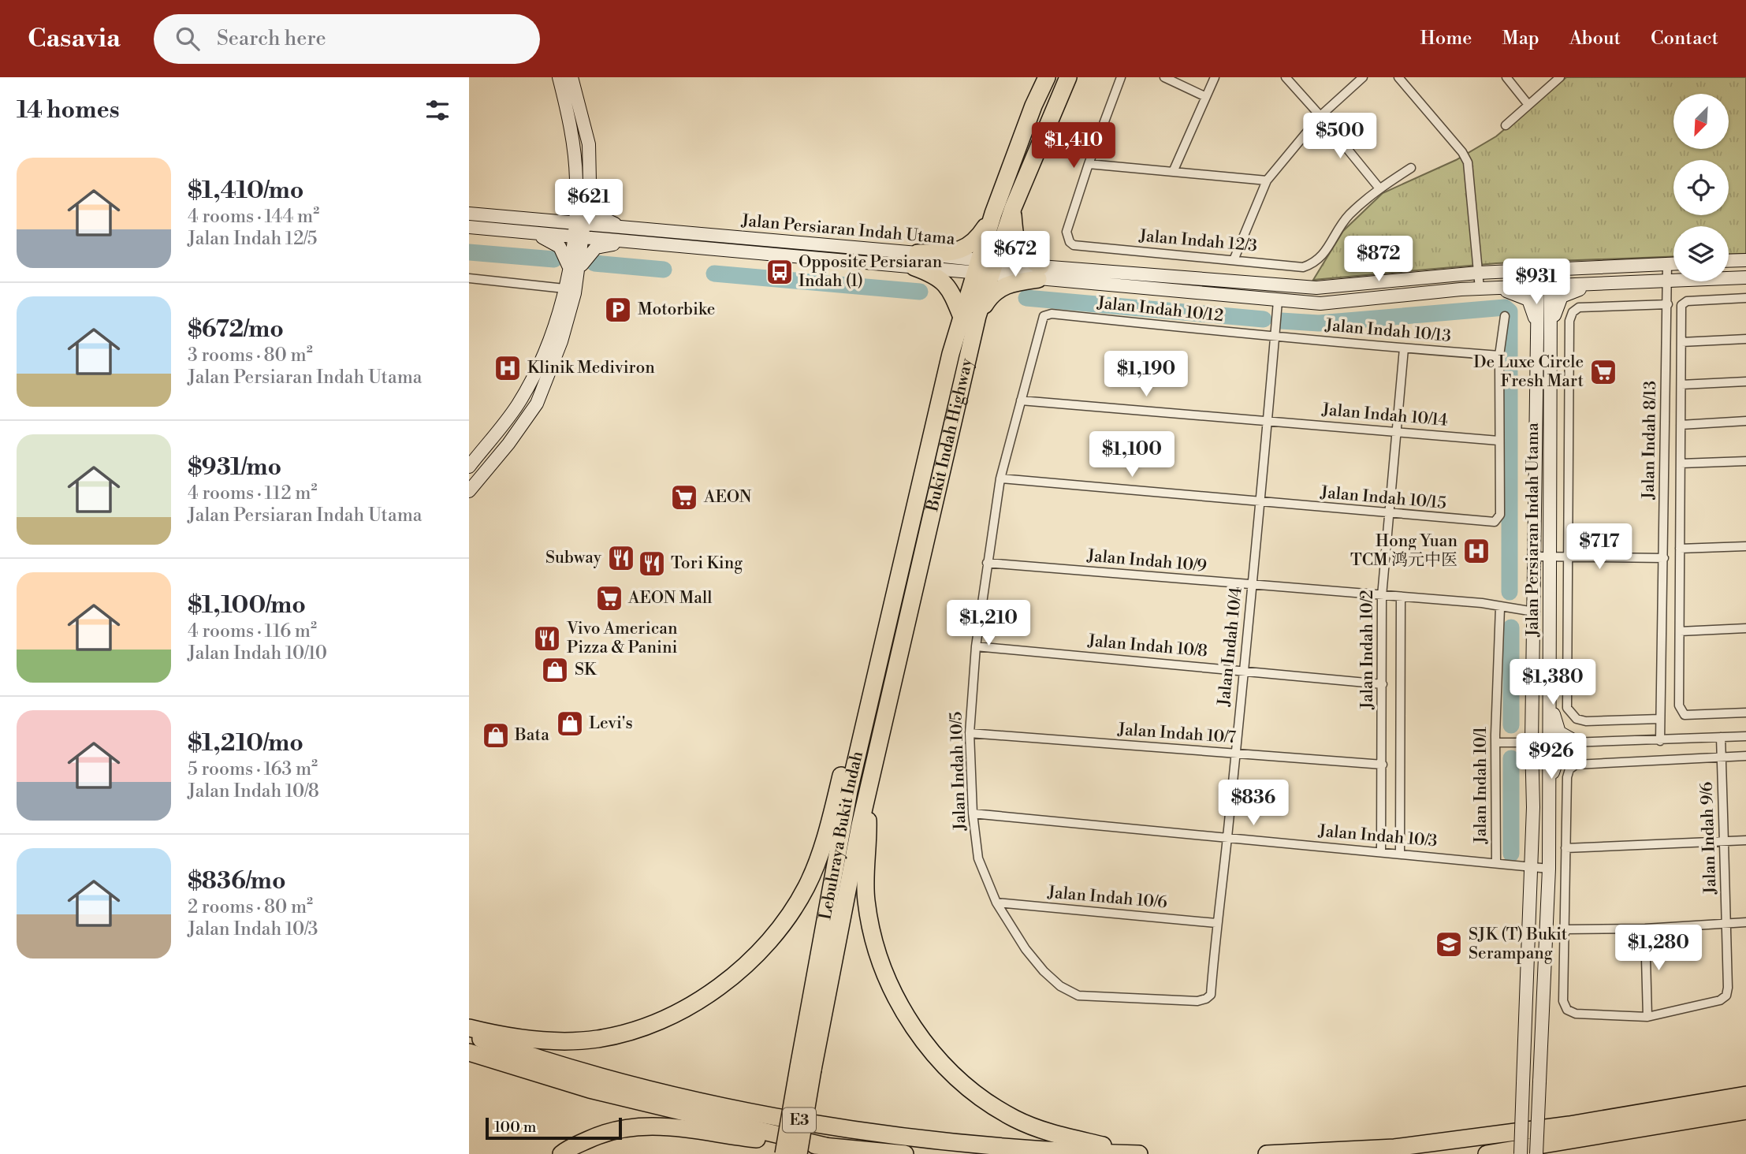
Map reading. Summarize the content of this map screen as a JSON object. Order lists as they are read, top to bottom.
{
  "streets": {
    "highway": ["Bukit Indah Highway", "Lebuhraya Bukit Indah", "E3"],
    "main road": ["Jalan Persiaran Indah Utama"],
    "street": [
      "Jalan Indah 12/3",
      "Jalan Indah 10/12",
      "Jalan Indah 10/13",
      "Jalan Indah 10/14",
      "Jalan Indah 8/13",
      "Jalan Indah 10/15",
      "Jalan Indah 10/9",
      "Jalan Indah 10/8",
      "Jalan Indah 10/4",
      "Jalan Indah 10/2",
      "Jalan Indah 10/7",
      "Jalan Indah 10/5",
      "Jalan Indah 10/1",
      "Jalan Indah 10/3",
      "Jalan Indah 9/6",
      "Jalan Indah 10/6"
    ]
  },
  "crossings": [
    ["Jalan Persiaran Indah Utama", "Bukit Indah Highway"],
    ["Jalan Persiaran Indah Utama", "Jalan Indah 10/9"],
    ["Jalan Persiaran Indah Utama", "Jalan Indah 10/4"],
    ["Jalan Persiaran Indah Utama", "Jalan Indah 10/3"],
    ["Jalan Indah 10/12", "Jalan Indah 10/13"],
    ["Jalan Indah 10/12", "Jalan Indah 10/4"],
    ["Jalan Indah 10/12", "Jalan Indah 10/5"],
    ["Jalan Indah 10/13", "Jalan Indah 10/4"],
    ["Jalan Indah 10/13", "Jalan Indah 10/2"],
    ["Jalan Indah 10/14", "Jalan Indah 10/15"],
    ["Jalan Indah 10/14", "Jalan Indah 10/4"],
    ["Jalan Indah 10/14", "Jalan Indah 10/2"],
    ["Jalan Indah 10/14", "Jalan Indah 10/5"],
    ["Bukit Indah Highway", "Lebuhraya Bukit Indah"],
    ["Jalan Indah 10/15", "Jalan Indah 10/4"],
    ["Jalan Indah 10/15", "Jalan Indah 10/2"],
    ["Jalan Indah 10/15", "Jalan Indah 10/5"],
    ["Jalan Indah 10/9", "Jalan Indah 10/4"],
    ["Jalan Indah 10/9", "Jalan Indah 10/2"],
    ["Jalan Indah 10/9", "Jalan Indah 10/5"],
    ["Jalan Indah 10/9", "Jalan Indah 10/1"],
    ["Jalan Indah 10/8", "Jalan Indah 10/4"],
    ["Jalan Indah 10/8", "Jalan Indah 10/2"],
    ["Jalan Indah 10/8", "Jalan Indah 10/5"],
    ["Jalan Indah 10/4", "Jalan Indah 10/7"],
    ["Jalan Indah 10/4", "Jalan Indah 10/5"],
    ["Jalan Indah 10/4", "Jalan Indah 10/3"],
    ["Jalan Indah 10/4", "Jalan Indah 10/6"],
    ["Jalan Indah 10/2", "Jalan Indah 10/7"],
    ["Jalan Indah 10/2", "Jalan Indah 10/3"],
    ["Jalan Indah 10/7", "Jalan Indah 10/5"],
    ["Jalan Indah 10/5", "Jalan Indah 10/3"],
    ["Jalan Indah 10/5", "Jalan Indah 10/6"],
    ["Jalan Indah 10/1", "Jalan Indah 10/3"]
  ],
  "places": {
    "bus stop": ["Opposite Persiaran Indah (1)"],
    "parking": ["Motorbike"],
    "hospital": ["Klinik Mediviron", "Hong Yuan TCM 鸿元中医"],
    "supermarket": ["De Luxe Circle Fresh Mart", "AEON", "AEON Mall"],
    "restaurant": ["Subway", "Tori King", "Vivo American Pizza & Panini"],
    "shop": ["SK", "Levi's", "Bata"],
    "school or university": ["SJK (T) Bukit Serampang"]
  },
  "scale_bar": "100 m",
  "north": "bottom left",
  "page": {
    "header": "Casavia",
    "search": "Search here",
    "nav": [
      "Home",
      "Map",
      "About",
      "Contact"
    ],
    "heading": "14 homes",
    "price": [
      "$500",
      "$1,410",
      "$621",
      "$672",
      "$872",
      "$931",
      "$1,190",
      "$1,100",
      "$717",
      "$1,210",
      "$1,380",
      "$926",
      "$836",
      "$1,280"
    ],
    "list": [
      {
        "name": "$1,410/mo",
        "note": "4 rooms · 144 m² · Jalan Indah 12/5"
      },
      {
        "name": "$672/mo",
        "note": "3 rooms · 80 m² · Jalan Persiaran Indah Utama"
      },
      {
        "name": "$931/mo",
        "note": "4 rooms · 112 m² · Jalan Persiaran Indah Utama"
      },
      {
        "name": "$1,100/mo",
        "note": "4 rooms · 116 m² · Jalan Indah 10/10"
      },
      {
        "name": "$1,210/mo",
        "note": "5 rooms · 163 m² · Jalan Indah 10/8"
      },
      {
        "name": "$836/mo",
        "note": "2 rooms · 80 m² · Jalan Indah 10/3"
      }
    ],
    "scale": "100 m"
  }
}
